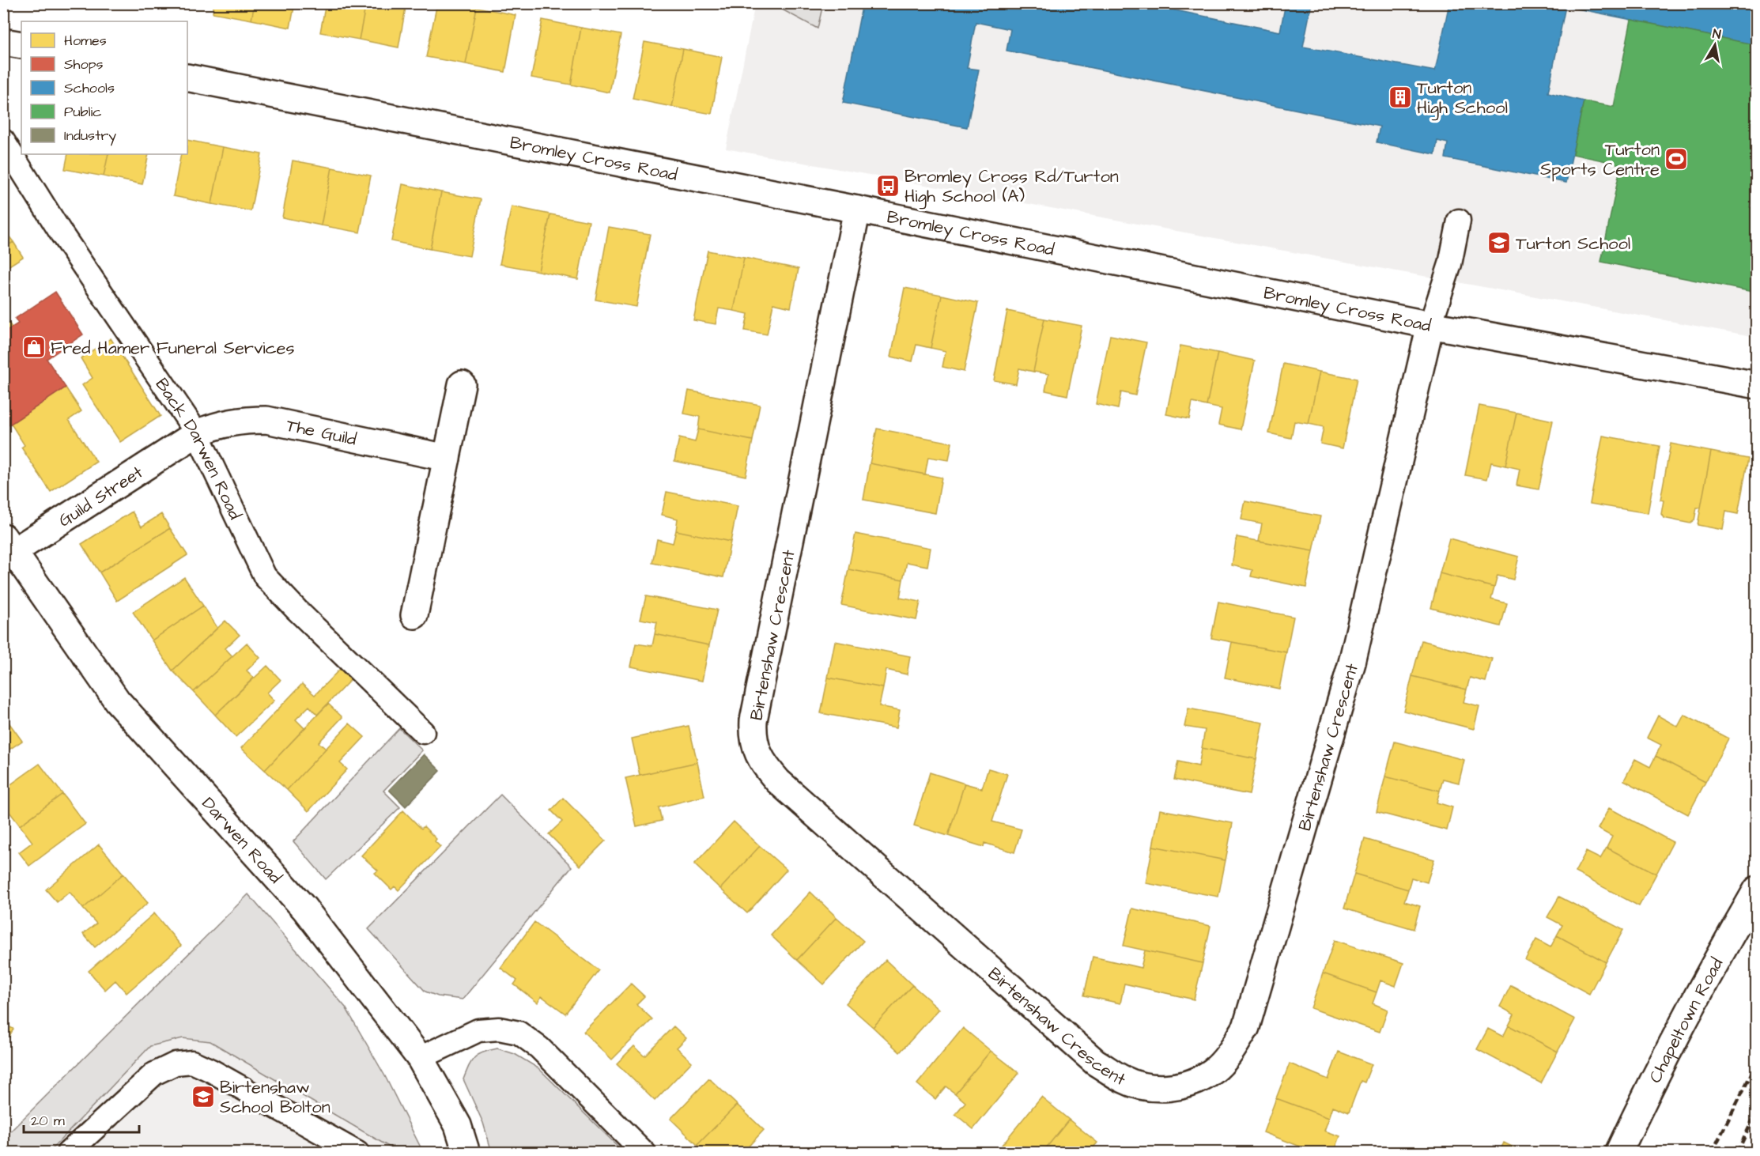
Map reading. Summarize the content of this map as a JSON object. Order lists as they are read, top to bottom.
{
  "streets": {
    "street": [
      "Bromley Cross Road",
      "The Guild",
      "Guild Street",
      "Birtenshaw Crescent",
      "Darwen Road",
      "Chapeltown Road"
    ],
    "lane": ["Back Darwen Road"]
  },
  "crossings": [
    ["Bromley Cross Road", "Birtenshaw Crescent"],
    ["The Guild", "Back Darwen Road"],
    ["The Guild", "Guild Street"],
    ["Back Darwen Road", "Guild Street"],
    ["Guild Street", "Darwen Road"]
  ],
  "places": {
    "building": ["Turton High School"],
    "sports": ["Turton Sports Centre"],
    "bus stop": ["Bromley Cross Rd/Turton High School (A)"],
    "school or university": ["Turton School", "Birtenshaw School Bolton"],
    "shop": ["Fred Hamer Funeral Services"]
  },
  "legend": [
    "Homes",
    "Shops",
    "Schools",
    "Public",
    "Industry"
  ],
  "scale_bar": "20 m",
  "north": "top"
}
